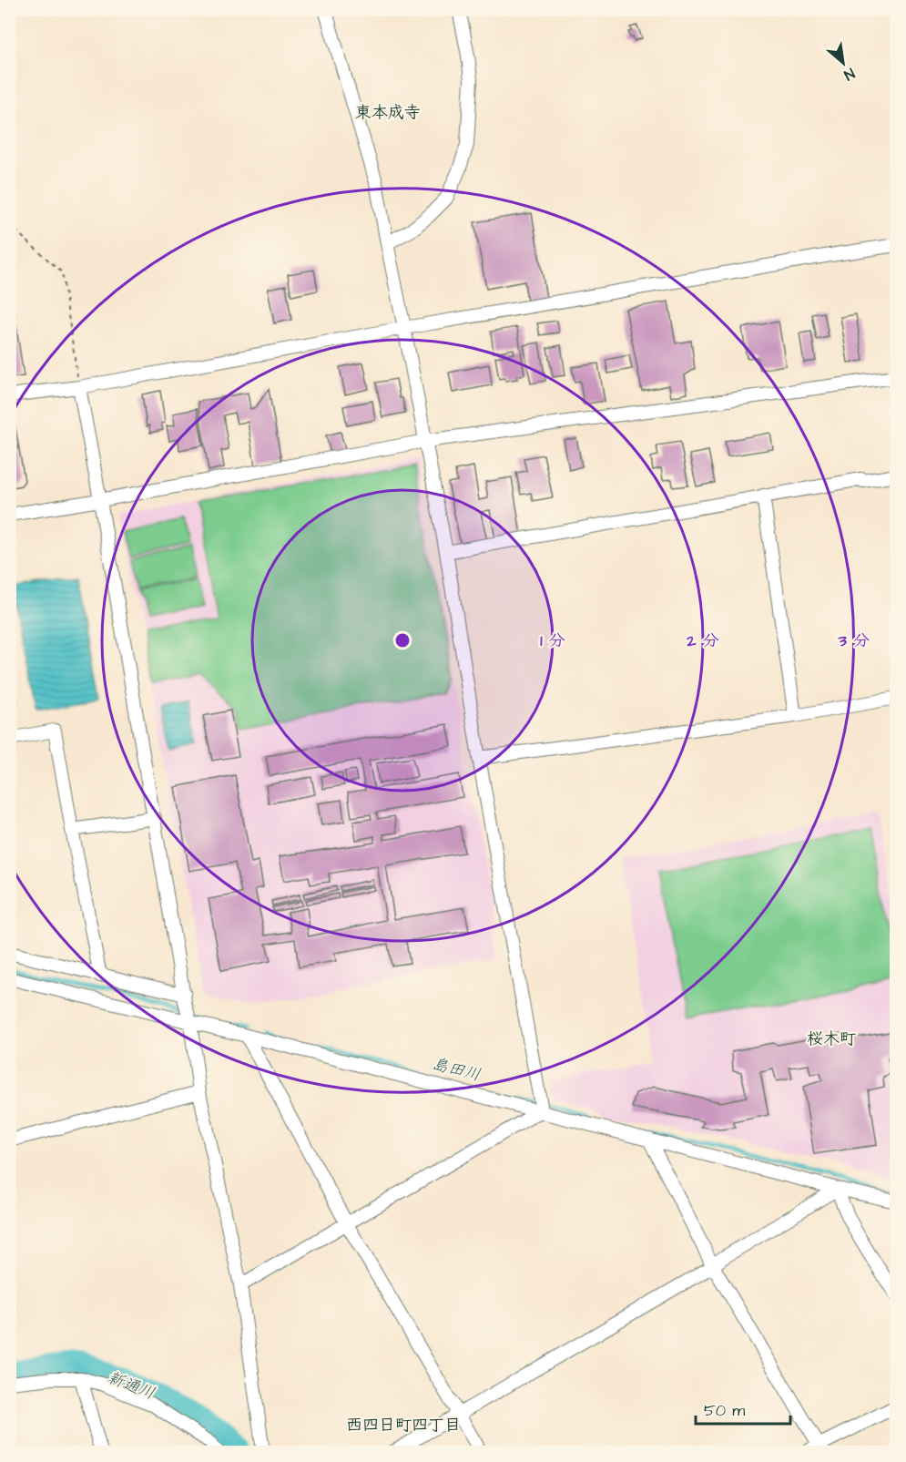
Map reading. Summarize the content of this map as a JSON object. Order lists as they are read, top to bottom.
{
  "districts": ["東本成寺", "桜木町", "西四日町四丁目"],
  "water": ["島田川", "新通川"],
  "scale_bar": "50 m",
  "north": "bottom right",
  "rings": ["1 分", "2 分", "3 分"]
}
